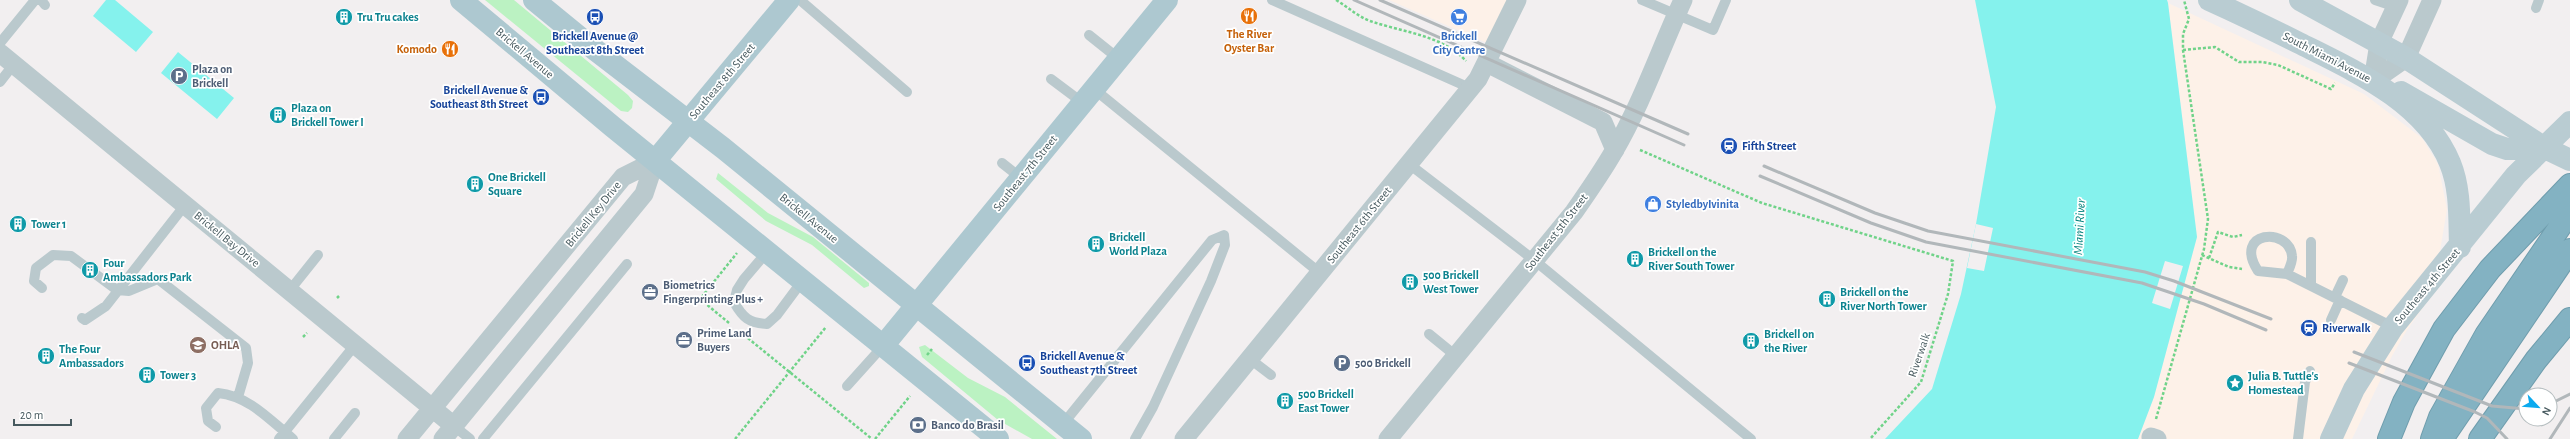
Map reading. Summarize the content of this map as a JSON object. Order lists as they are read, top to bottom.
{
  "streets": {
    "main road": [
      "Brickell Avenue",
      "South Miami Avenue",
      "Southeast 8th Street",
      "Southeast 7th Street",
      "Southeast 4th Street"
    ],
    "street": [
      "Brickell Key Drive",
      "Southeast 6th Street",
      "Southeast 5th Street",
      "Brickell Bay Drive"
    ],
    "path": ["Riverwalk"]
  },
  "crossings": [
    ["Brickell Avenue", "Southeast 8th Street"],
    ["Brickell Avenue", "Southeast 7th Street"],
    ["Brickell Avenue", "Brickell Key Drive"],
    ["South Miami Avenue", "Southeast 4th Street"],
    ["Southeast 8th Street", "Brickell Key Drive"],
    ["Brickell Key Drive", "Brickell Bay Drive"]
  ],
  "water": ["Miami River"],
  "places": {
    "restaurant": ["The River Oyster Bar", "Komodo"],
    "building": [
      "Tru Tru cakes",
      "Plaza on Brickell Tower I",
      "One Brickell Square",
      "Tower 1",
      "Brickell World Plaza",
      "Brickell on the River South Tower",
      "Four Ambassadors Park",
      "500 Brickell West Tower",
      "Brickell on the River North Tower",
      "Brickell on the River",
      "The Four Ambassadors",
      "Tower 3",
      "500 Brickell East Tower"
    ],
    "bus stop": ["Brickell Avenue @ Southeast 8th Street", "Brickell Avenue & Southeast 8th Street", "Brickell Avenue & Southeast 7th Street"],
    "supermarket": ["Brickell City Centre"],
    "parking": ["Plaza on Brickell", "500 Brickell"],
    "station": ["Fifth Street", "Riverwalk"],
    "shop": ["StyledbyIvinita"],
    "office": ["Biometrics Fingerprinting Plus +", "Prime Land Buyers"],
    "school or university": ["OHLA"],
    "place": ["Julia B. Tuttle's Homestead"],
    "bank": ["Banco do Brasil"]
  },
  "scale_bar": "20 m",
  "north": "bottom right"
}
